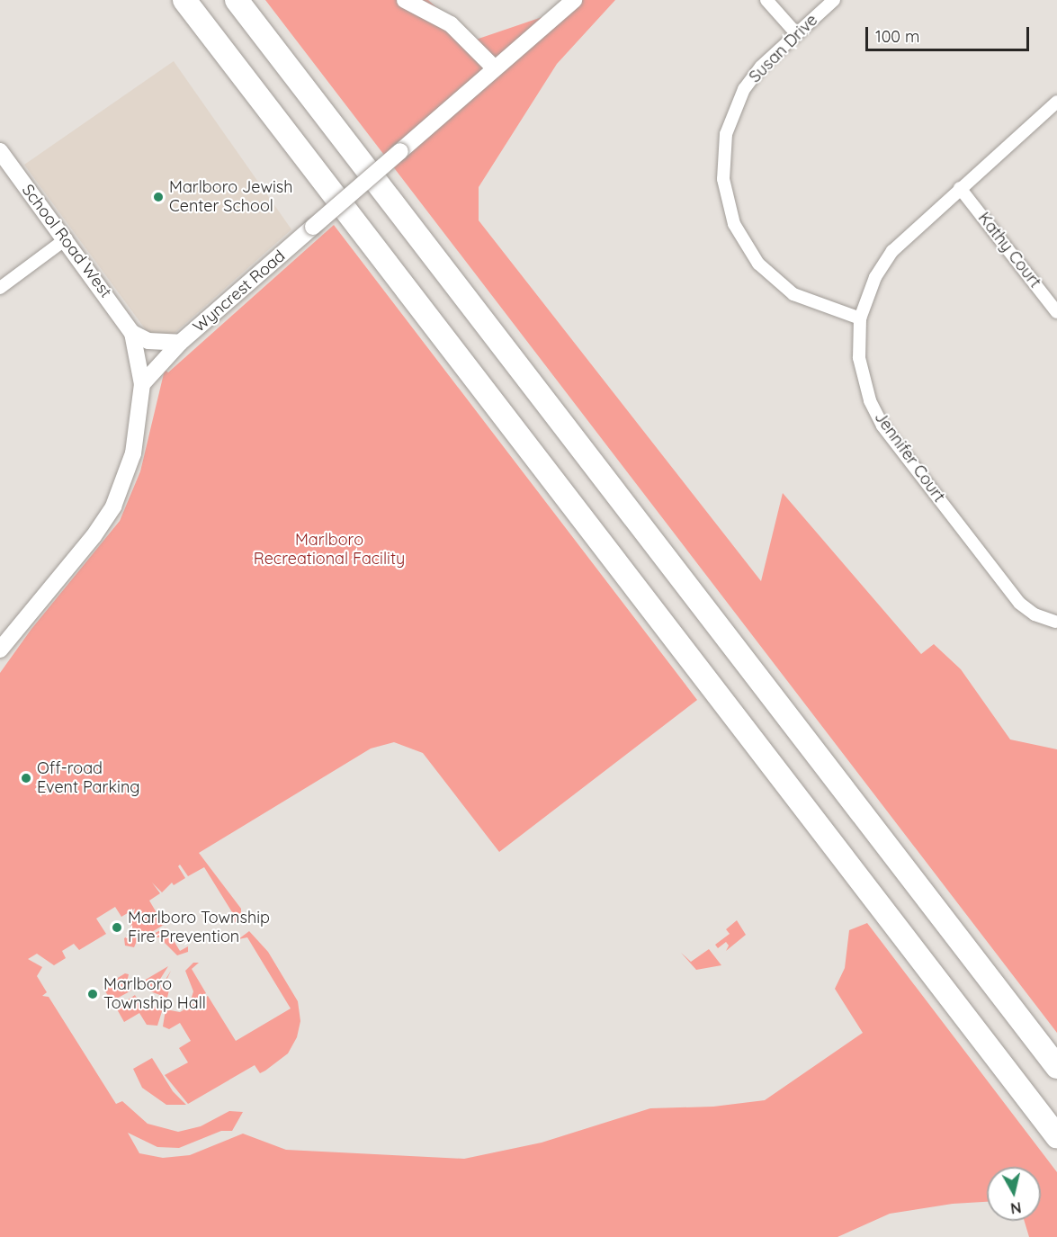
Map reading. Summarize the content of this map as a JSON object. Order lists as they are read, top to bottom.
{
  "streets": {
    "street": [
      "Susan Drive",
      "School Road West",
      "Kathy Court",
      "Wyncrest Road",
      "Jennifer Court"
    ]
  },
  "crossings": [
    ["Susan Drive", "Jennifer Court"],
    ["School Road West", "Wyncrest Road"],
    ["Kathy Court", "Jennifer Court"]
  ],
  "parks": ["Marlboro Recreational Facility"],
  "places": [
    "Marlboro Jewish Center School",
    "Off-road Event Parking",
    "Marlboro Township Fire Prevention",
    "Marlboro Township Hall"
  ],
  "scale_bar": "100 m",
  "north": "bottom"
}
